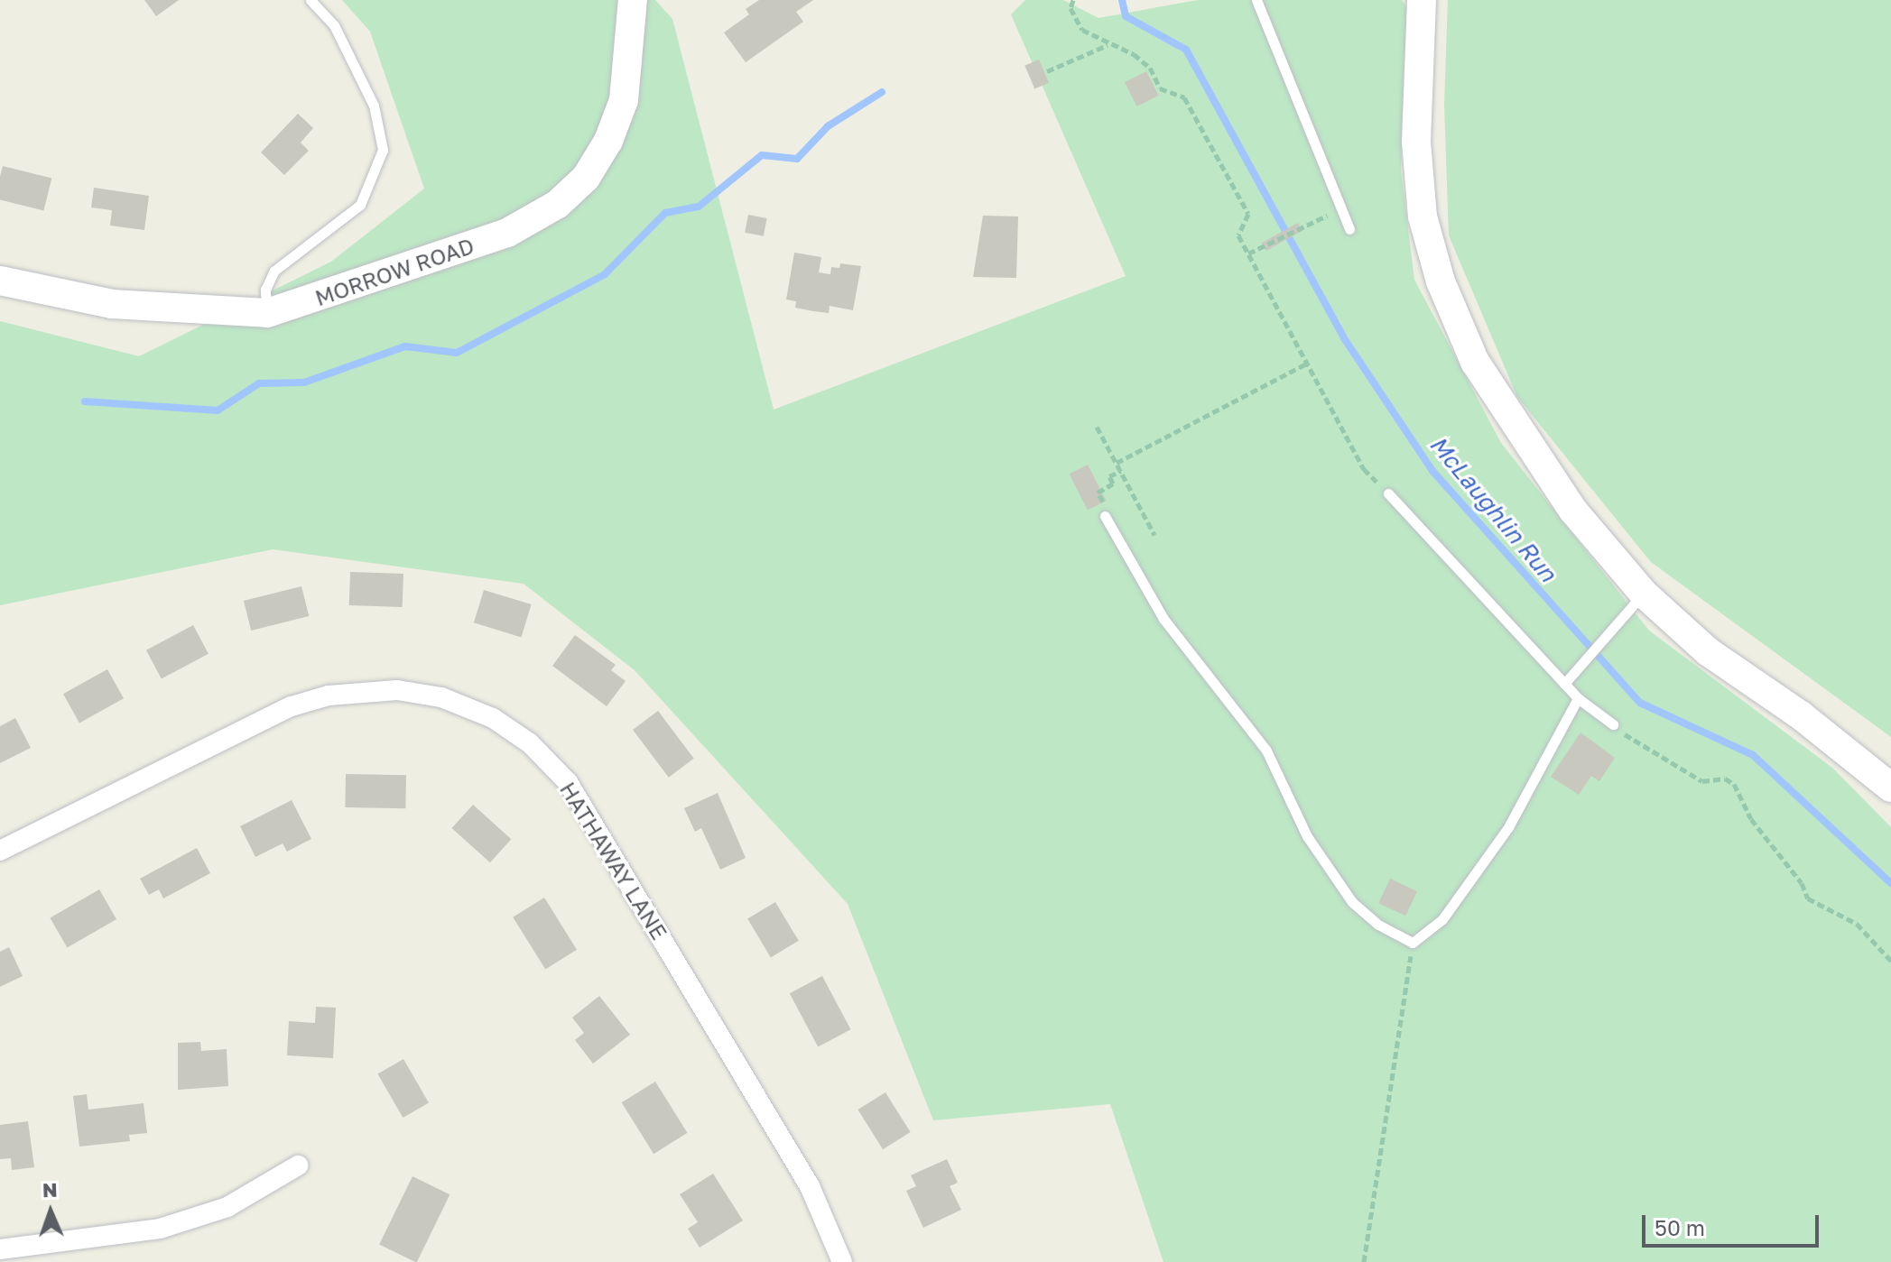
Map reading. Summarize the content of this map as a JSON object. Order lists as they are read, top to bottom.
{
  "streets": {
    "main road": ["MORROW ROAD"],
    "street": ["HATHAWAY LANE"]
  },
  "water": ["McLaughlin Run"],
  "scale_bar": "50 m",
  "north": "top"
}
